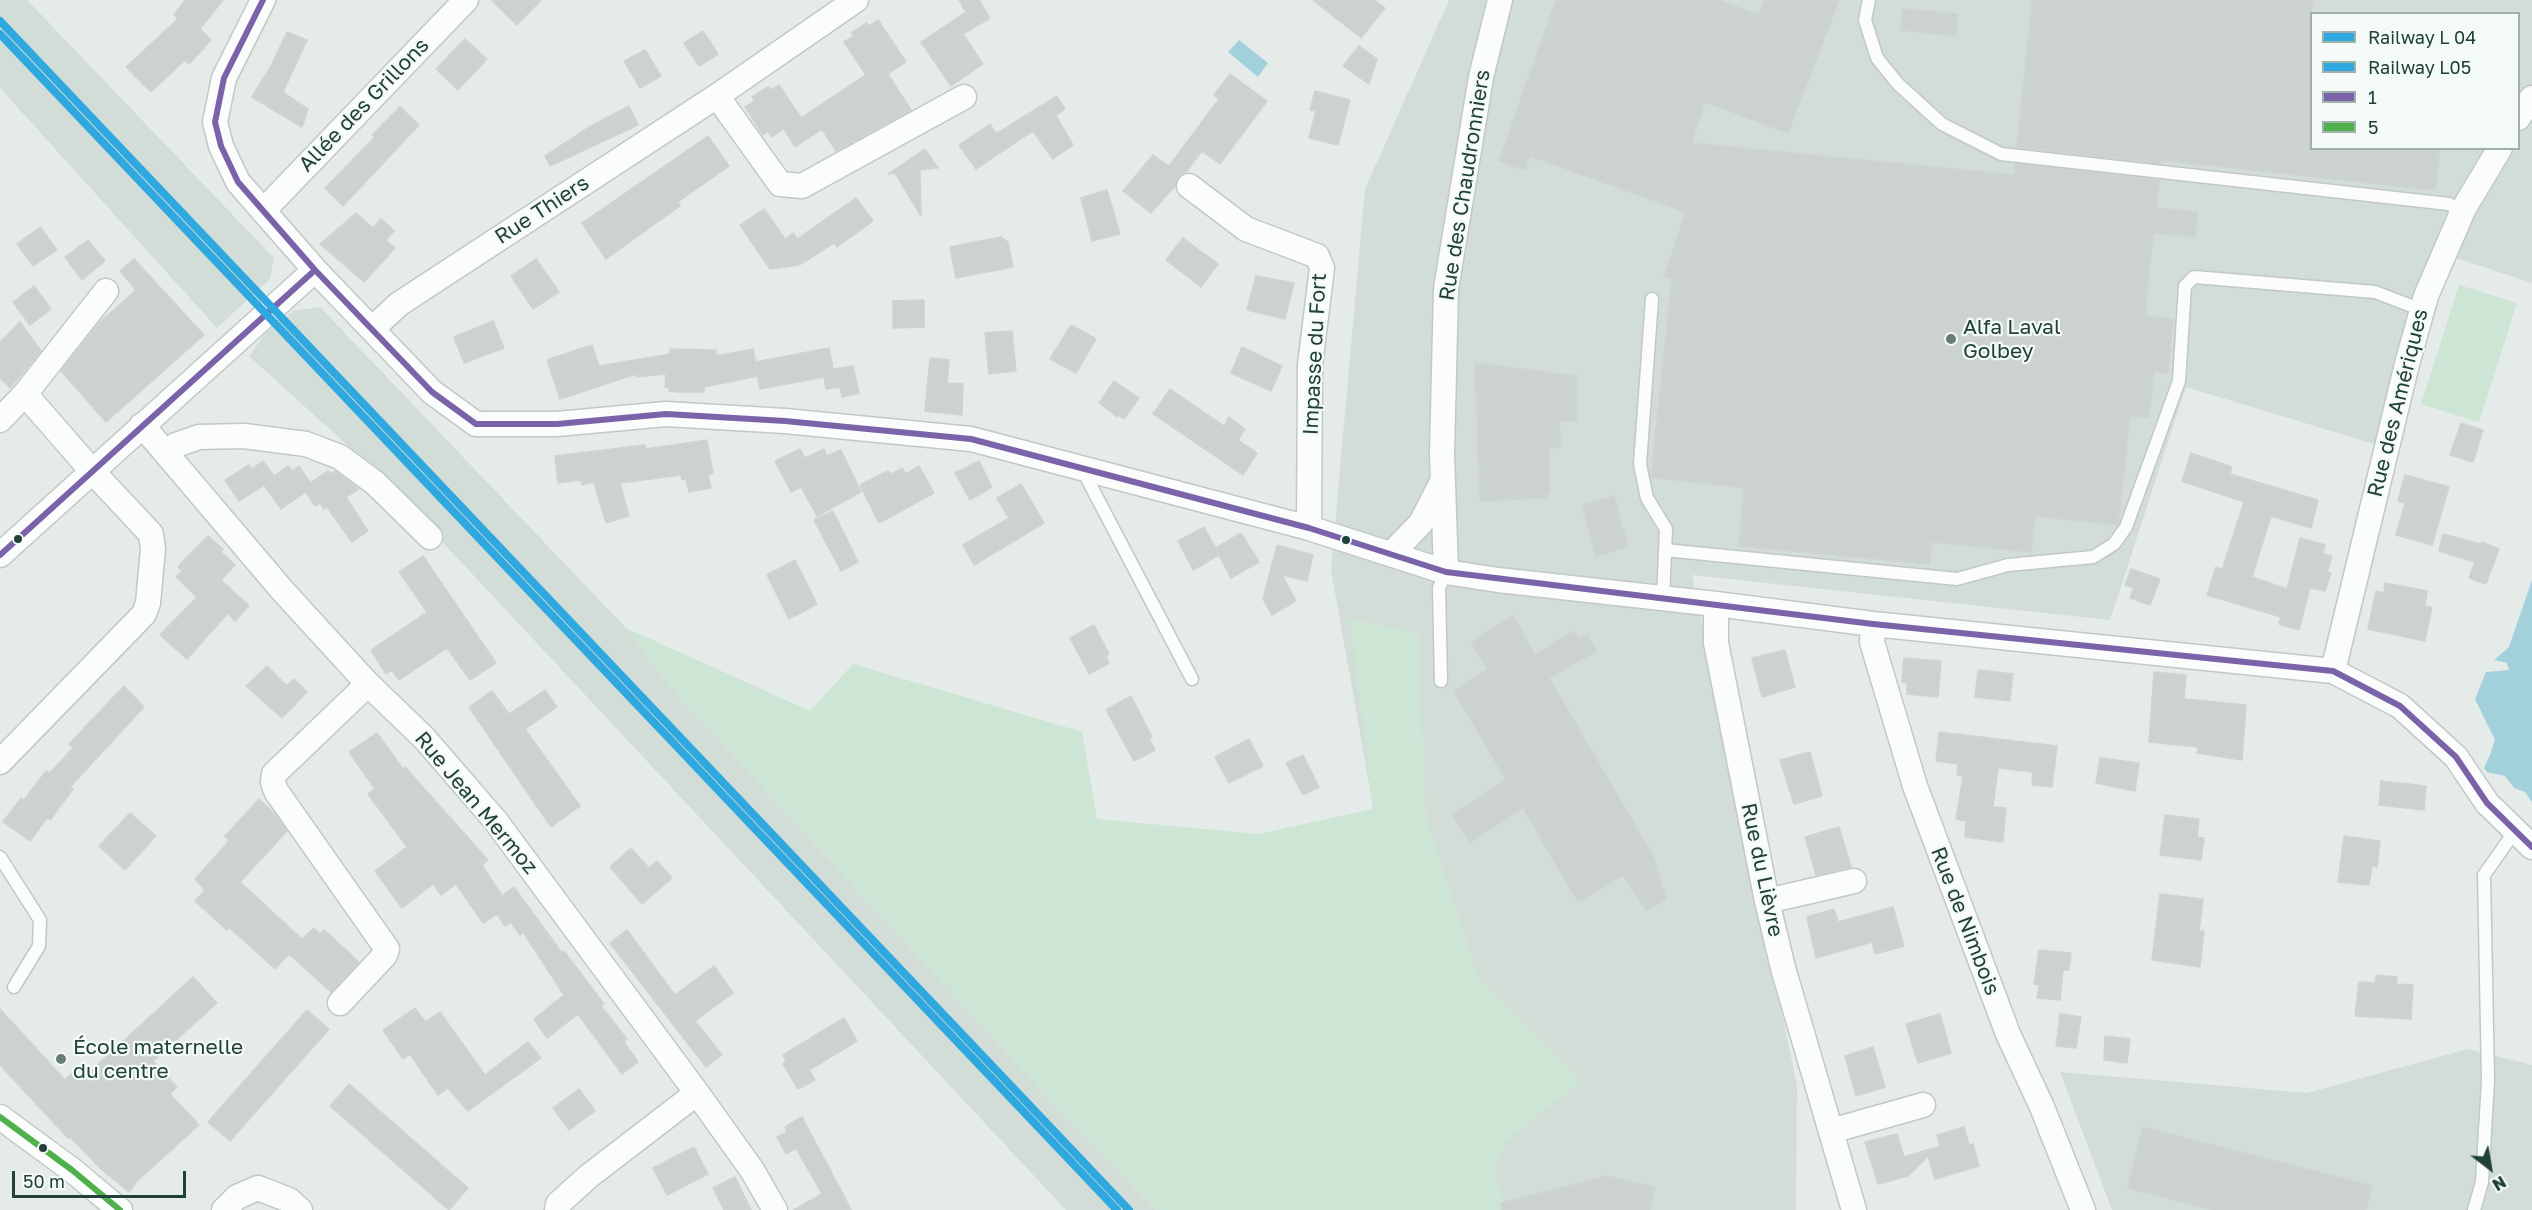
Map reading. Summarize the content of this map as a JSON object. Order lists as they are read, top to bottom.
{
  "streets": {
    "street": [
      "Allée des Grillons",
      "Rue des Chaudronniers",
      "Rue Thiers",
      "Impasse du Fort",
      "Rue des Amériques",
      "Rue Jean Mermoz",
      "Rue du Lièvre",
      "Rue de Nimbois"
    ]
  },
  "places": ["Alfa Laval Golbey", "École maternelle du centre"],
  "lines": ["transit line 1", "rail line L05", "transit line 5"],
  "legend": [
    "Railway L 04",
    "Railway L05",
    "1",
    "5"
  ],
  "scale_bar": "50 m",
  "north": "bottom right"
}
